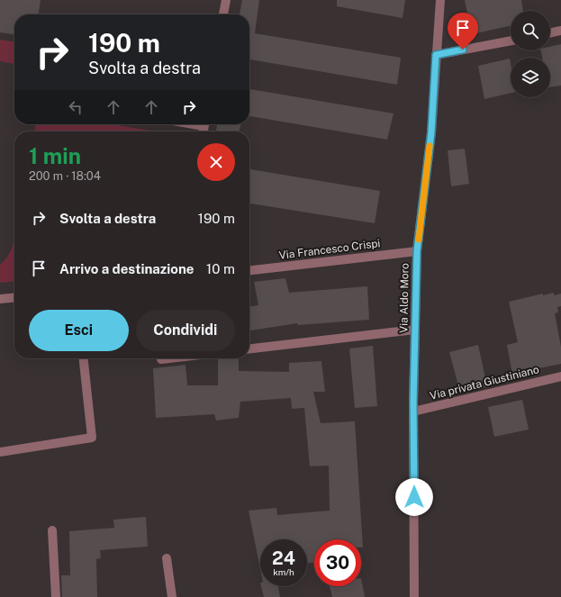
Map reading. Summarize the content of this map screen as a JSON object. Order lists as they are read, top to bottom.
{
  "streets": {
    "street": ["Via Francesco Crispi", "Via Aldo Moro", "Via privata Giustiniano"]
  },
  "crossings": [
    ["Via Francesco Crispi", "Via Aldo Moro"],
    ["Via Aldo Moro", "Via privata Giustiniano"]
  ],
  "page": {
    "turn": ["190 m", "Svolta a destra"],
    "heading": ["1 min", "200 m · 18:04"],
    "list": [
      {
        "name": "Svolta a destra",
        "value": "190 m"
      },
      {
        "name": "Arrivo a destinazione",
        "value": "10 m"
      }
    ],
    "buttons": ["Esci", "Condividi"],
    "speed": "24 km/h",
    "limit": "30"
  }
}
